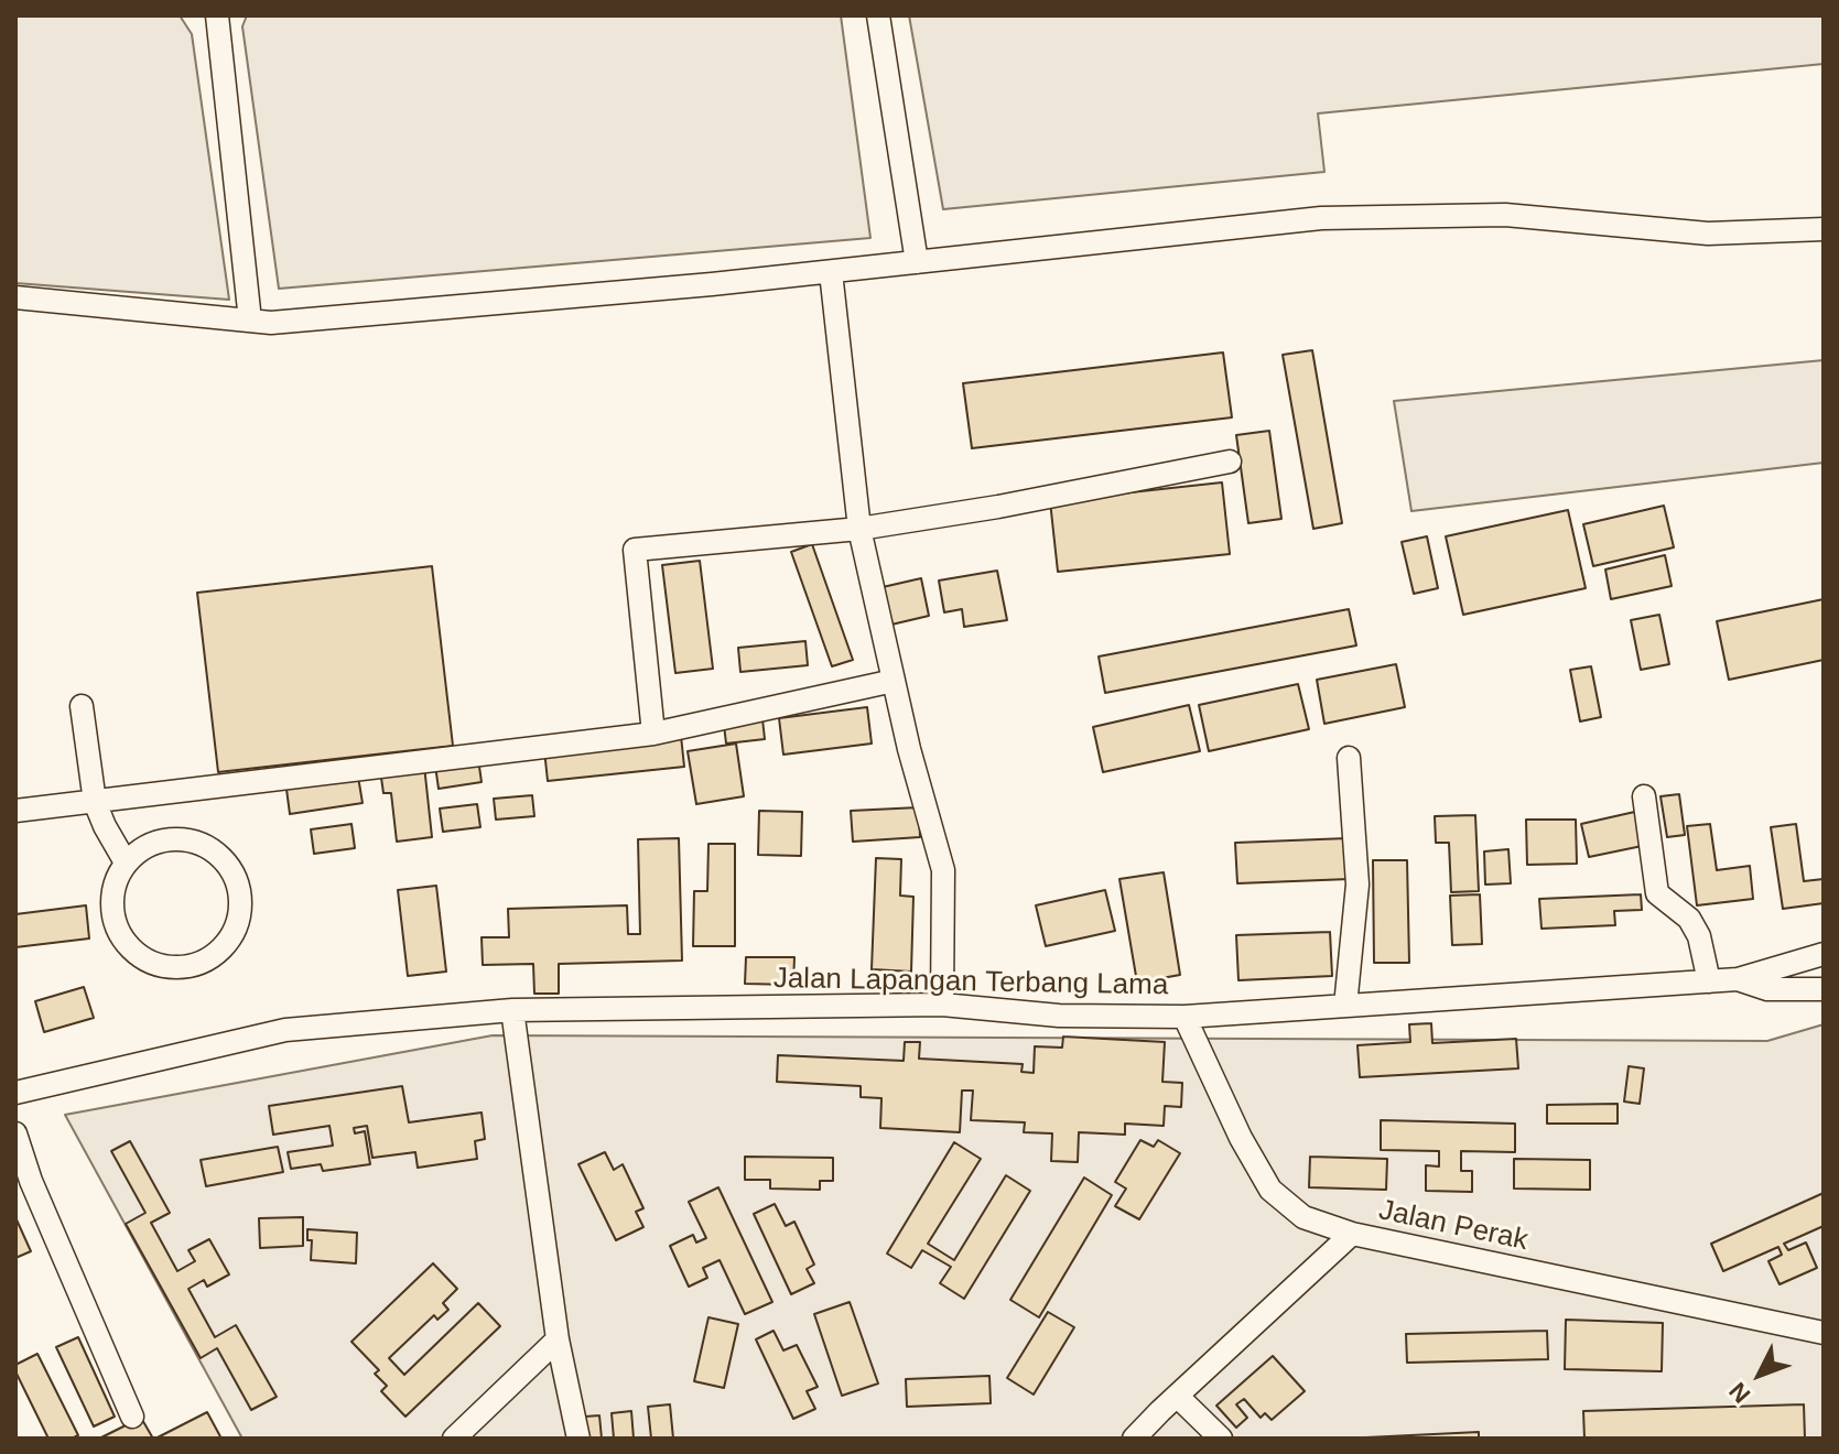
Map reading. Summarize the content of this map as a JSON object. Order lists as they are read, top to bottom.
{
  "streets": {
    "street": ["Jalan Lapangan Terbang Lama", "Jalan Perak"]
  },
  "crossings": [
    ["Jalan Lapangan Terbang Lama", "Jalan Perak"]
  ],
  "north": "bottom left"
}
